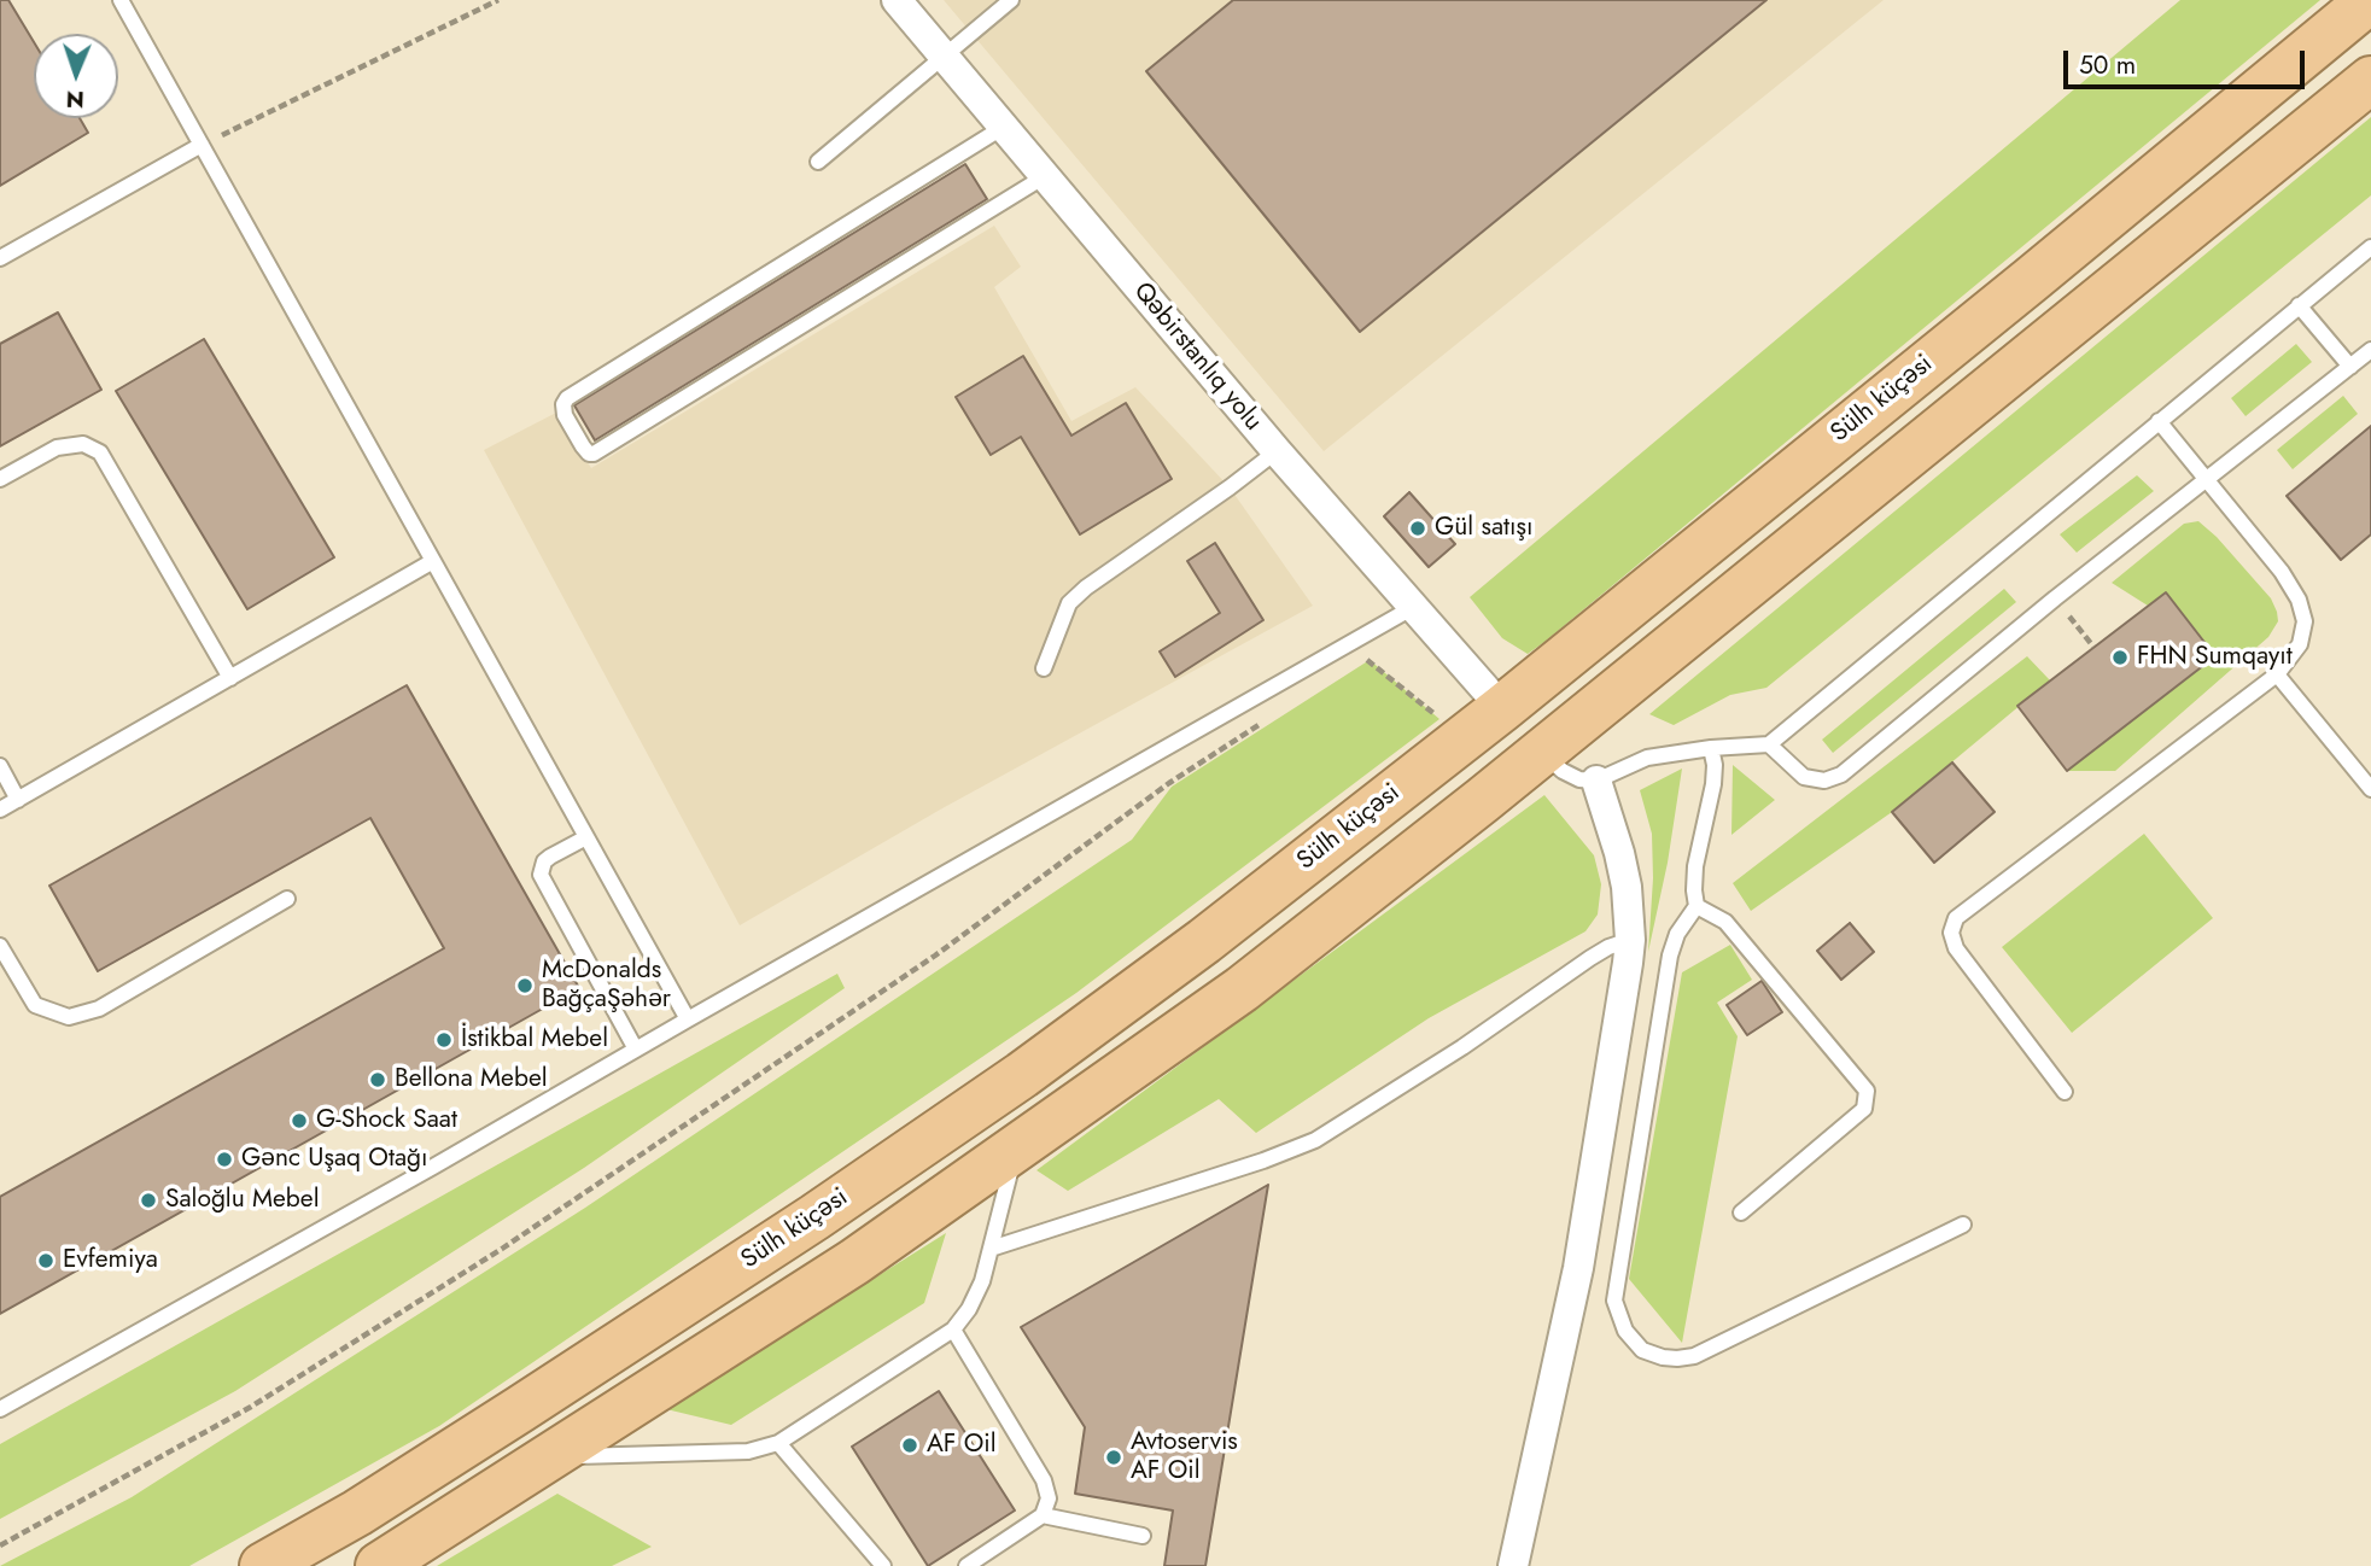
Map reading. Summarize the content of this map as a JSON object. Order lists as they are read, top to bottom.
{
  "streets": {
    "highway": ["Sülh küçəsi"],
    "street": ["Qəbirstanlıq yolu"]
  },
  "crossings": [
    ["Qəbirstanlıq yolu", "Sülh küçəsi"]
  ],
  "places": [
    "Gül satışı",
    "FHN Sumqayıt",
    "McDonalds BağçaŞəhər",
    "İstikbal Mebel",
    "Bellona Mebel",
    "G-Shock Saat",
    "Gənc Uşaq Otağı",
    "Saloğlu Mebel",
    "Evfemiya",
    "AF Oil",
    "Avtoservis AF Oil"
  ],
  "scale_bar": "50 m",
  "north": "bottom"
}
